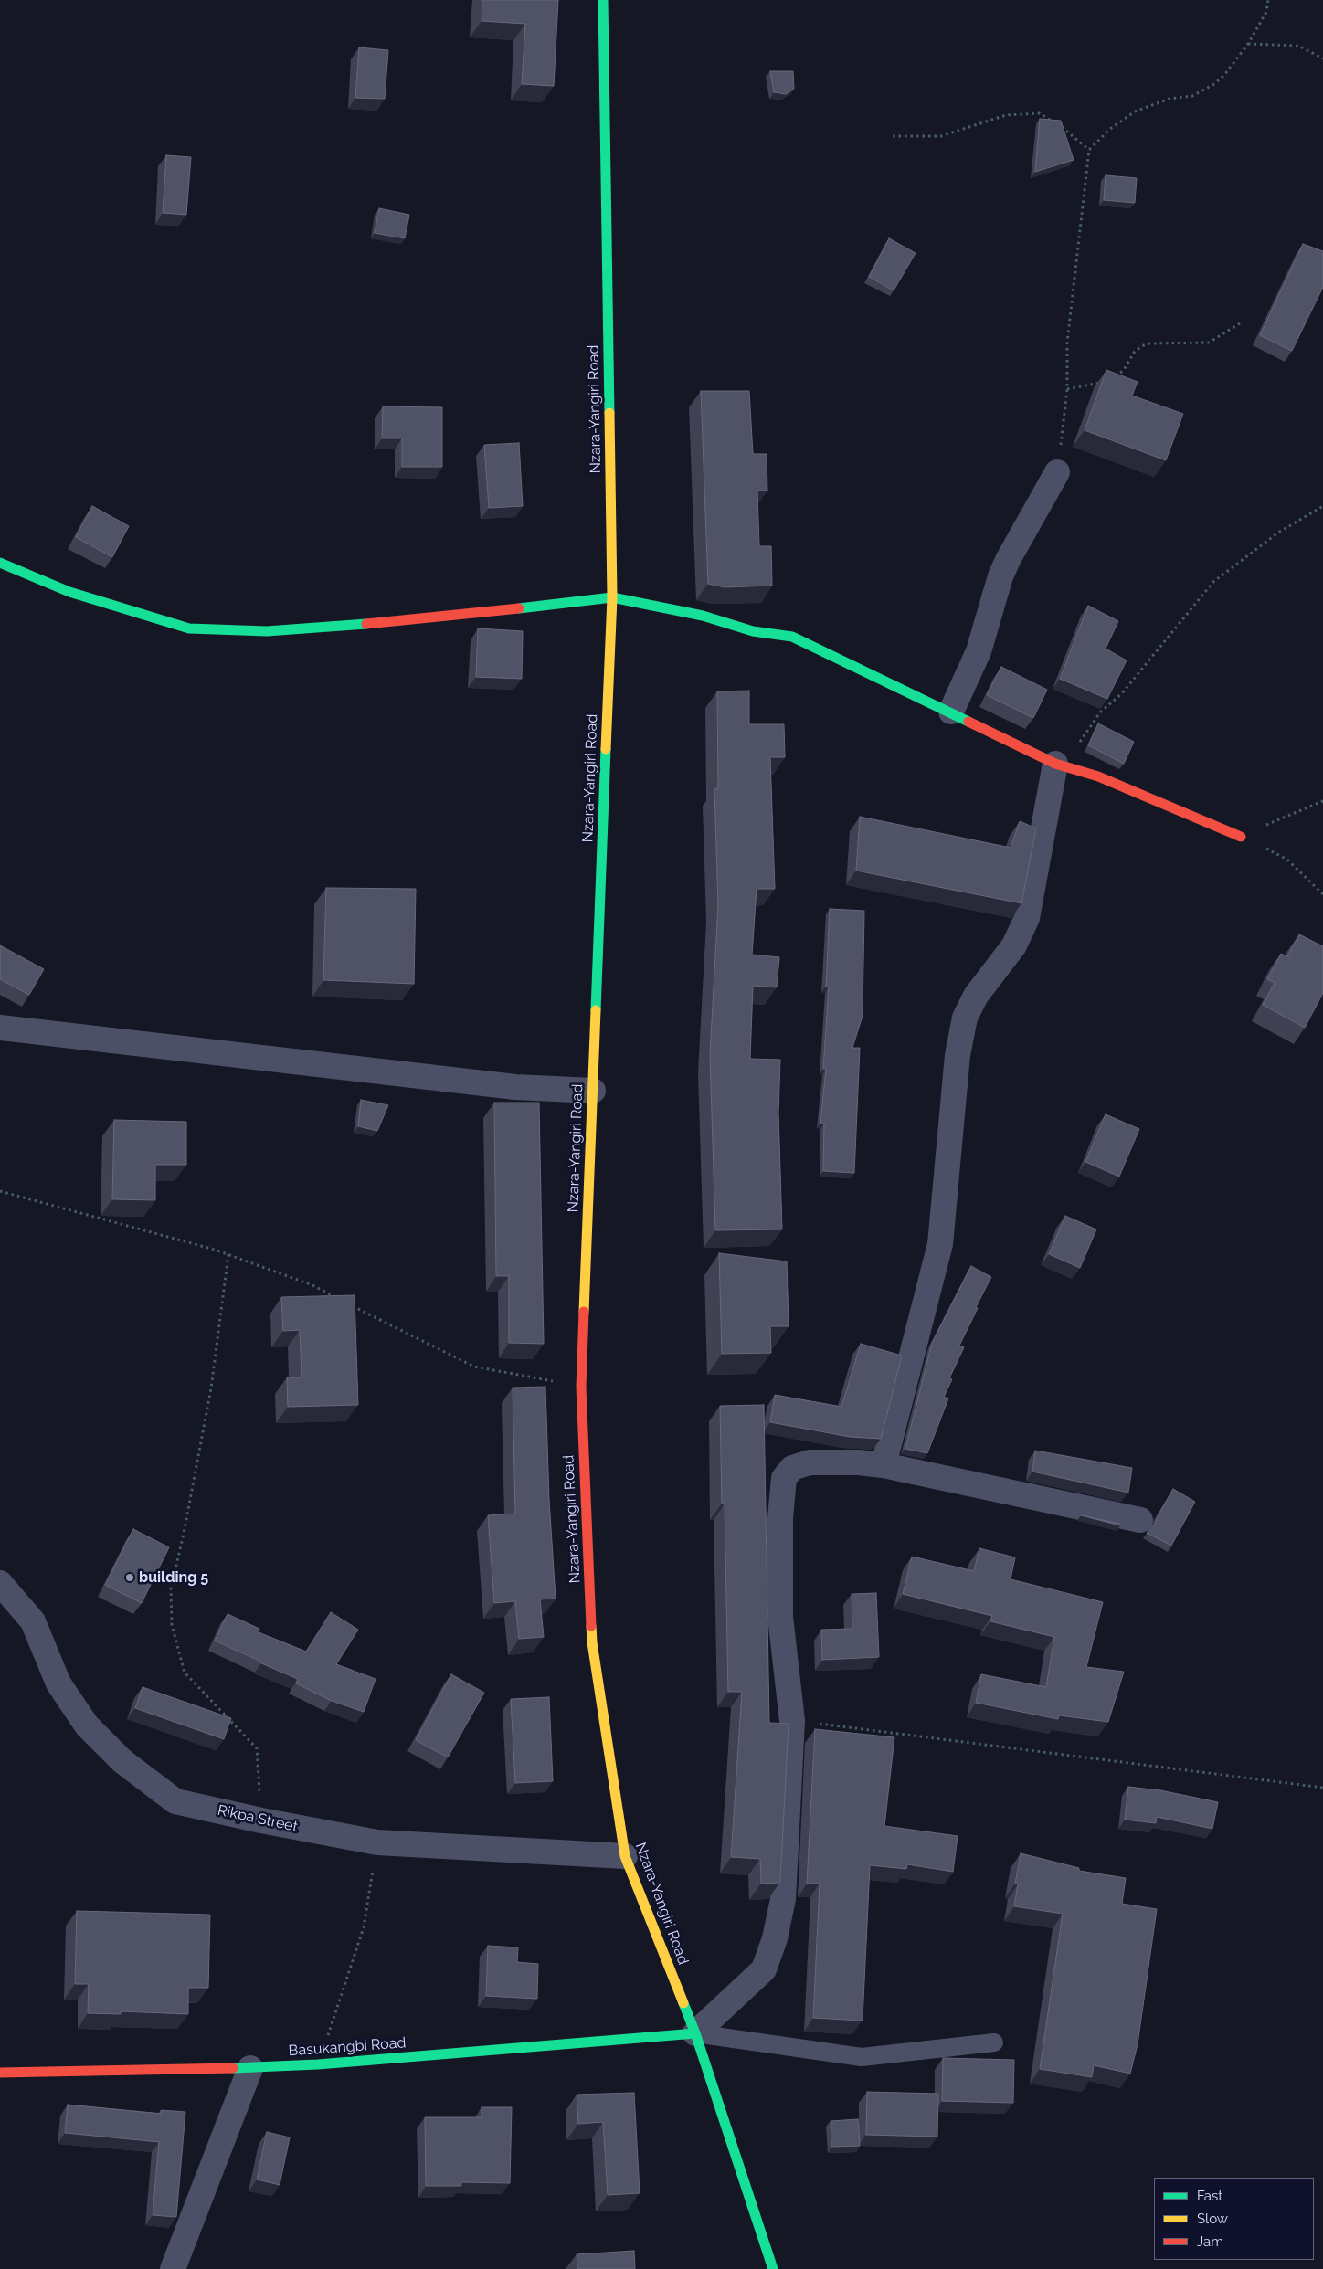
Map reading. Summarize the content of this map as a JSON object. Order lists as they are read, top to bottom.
{
  "streets": {
    "main road": ["Nzara-Yangiri Road", "Basukangbi Road"],
    "street": ["Rikpa Street"]
  },
  "crossings": [
    ["Nzara-Yangiri Road", "Rikpa Street"],
    ["Nzara-Yangiri Road", "Basukangbi Road"]
  ],
  "places": ["building 5"],
  "legend": ["Fast", "Slow", "Jam"]
}
